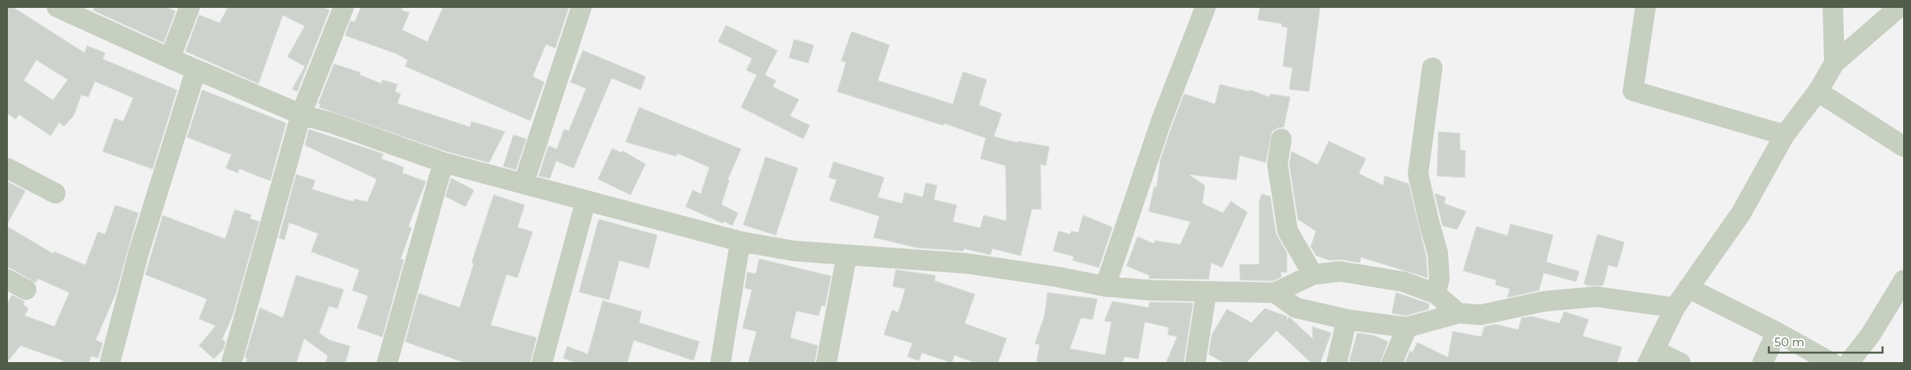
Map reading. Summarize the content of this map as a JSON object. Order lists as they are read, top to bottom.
{
  "scale_bar": "50 m"
}
